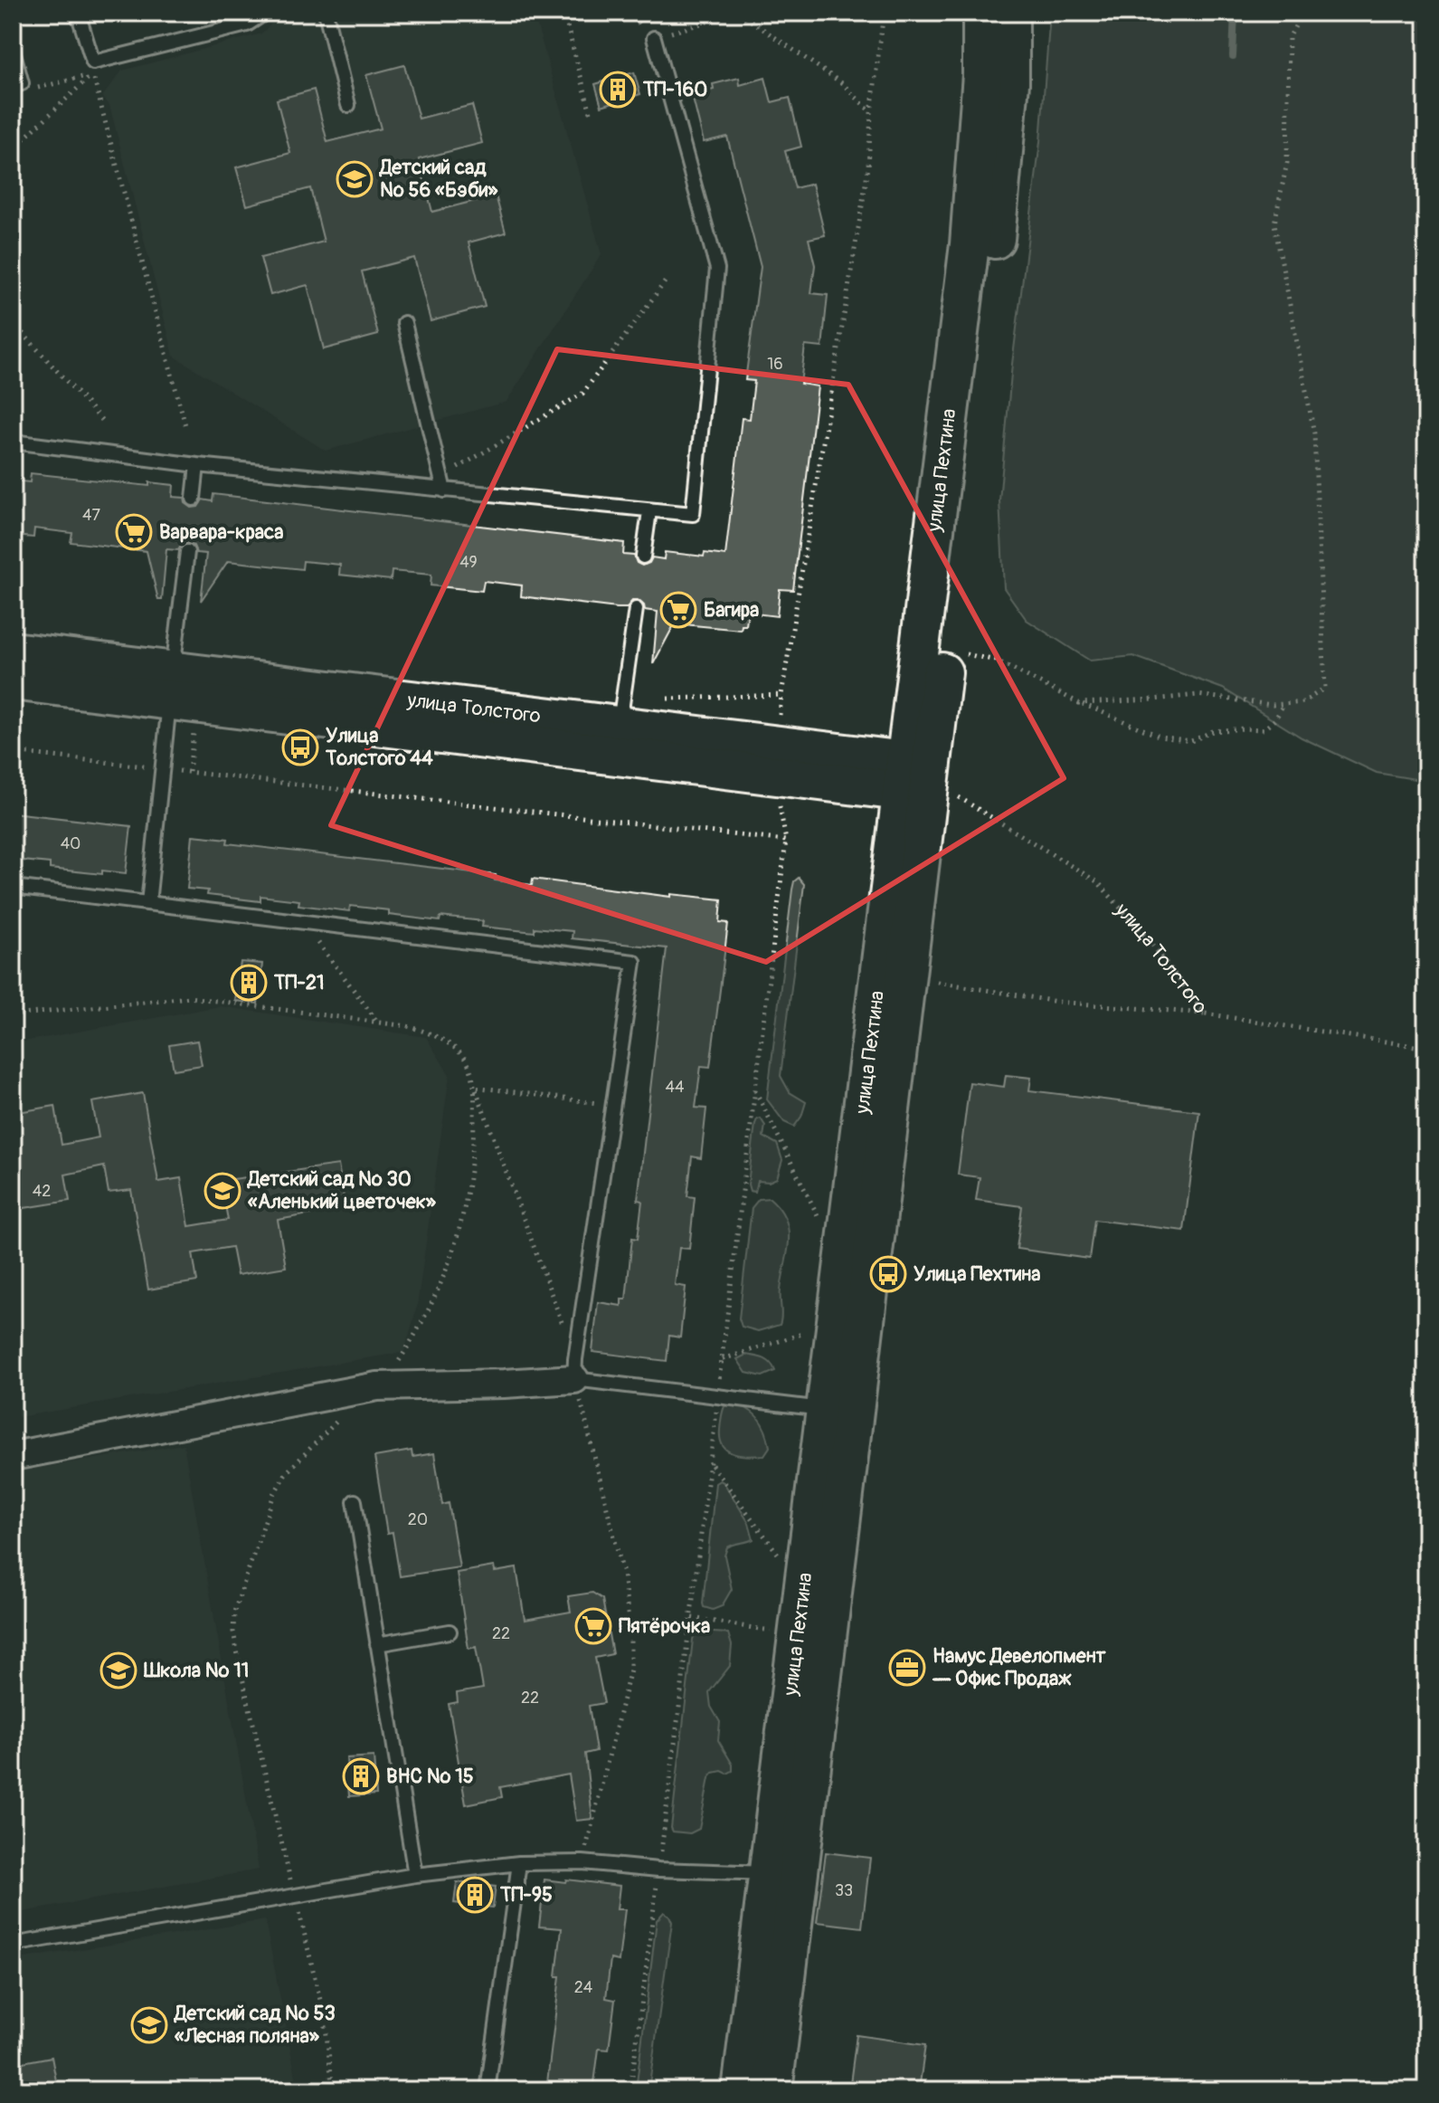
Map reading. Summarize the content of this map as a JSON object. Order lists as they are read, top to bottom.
{
  "streets": {
    "street": ["улица Пехтина", "улица Толстого"]
  },
  "crossings": [
    ["улица Пехтина", "улица Толстого"]
  ],
  "places": {
    "building": [
      "ТП-160",
      "ТП-21",
      "ВНС № 15",
      "ТП-95"
    ],
    "school or university": [
      "Детский сад № 56 «Бэби»",
      "Детский сад № 30 «Аленький цветочек»",
      "Школа № 11",
      "Детский сад № 53 «Лесная поляна»"
    ],
    "supermarket": ["Варвара-краса", "Багира", "Пятёрочка"],
    "bus stop": ["Улица Толстого 44", "Улица Пехтина"],
    "office": ["Намус Девелопмент — Офис Продаж"]
  },
  "house_numbers": [
    "16",
    "47",
    "49",
    "40",
    "44",
    "42",
    "20",
    "22",
    "22",
    "33",
    "24"
  ]
}
